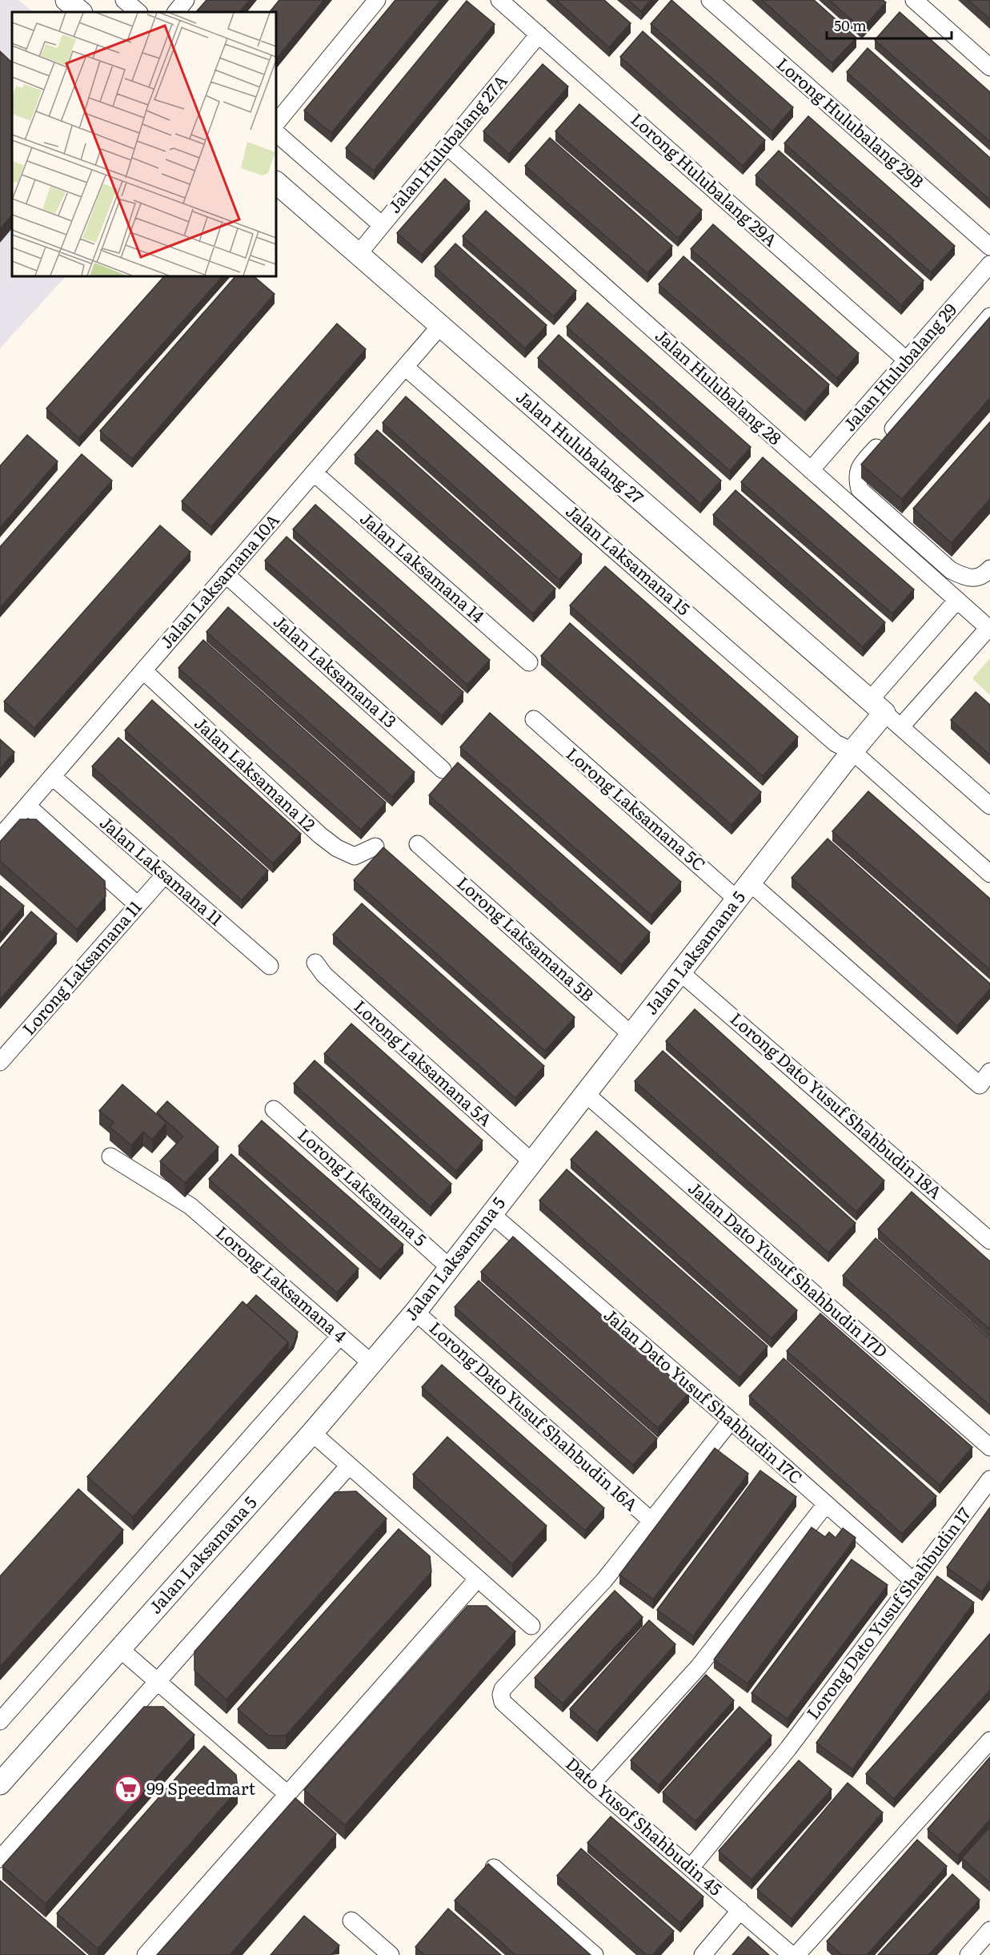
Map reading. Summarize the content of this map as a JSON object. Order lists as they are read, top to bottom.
{
  "streets": {
    "street": [
      "Lorong Hulubalang 29B",
      "Jalan Hulubalang 27A",
      "Lorong Hulubalang 29A",
      "Jalan Hulubalang 29",
      "Jalan Hulubalang 28",
      "Jalan Hulubalang 27",
      "Jalan Laksamana 15",
      "Jalan Laksamana 14",
      "Jalan Laksamana 10A",
      "Jalan Laksamana 13",
      "Jalan Laksamana 12",
      "Lorong Laksamana 5C",
      "Jalan Laksamana 11",
      "Lorong Laksamana 5B",
      "Jalan Laksamana 5",
      "Lorong Laksamana 11",
      "Lorong Laksamana 5A",
      "Lorong Dato Yusuf Shahbudin 18A",
      "Lorong Laksamana 5",
      "Jalan Dato Yusuf Shahbudin 17D",
      "Lorong Laksamana 4",
      "Jalan Dato Yusuf Shahbudin 17C",
      "Lorong Dato Yusuf Shahbudin 16A",
      "Lorong Dato Yusuf Shahbudin 17",
      "Dato Yusof Shahbudin 45"
    ]
  },
  "crossings": [
    ["Jalan Hulubalang 27A", "Lorong Hulubalang 29A"],
    ["Jalan Hulubalang 27A", "Jalan Hulubalang 28"],
    ["Jalan Hulubalang 27A", "Jalan Hulubalang 27"],
    ["Lorong Hulubalang 29A", "Jalan Hulubalang 29"],
    ["Jalan Hulubalang 29", "Jalan Hulubalang 28"],
    ["Jalan Hulubalang 27", "Jalan Laksamana 10A"],
    ["Jalan Hulubalang 27", "Jalan Laksamana 5"],
    ["Jalan Laksamana 15", "Jalan Laksamana 10A"],
    ["Jalan Laksamana 15", "Jalan Laksamana 5"],
    ["Jalan Laksamana 14", "Jalan Laksamana 10A"],
    ["Jalan Laksamana 10A", "Jalan Laksamana 13"],
    ["Jalan Laksamana 10A", "Jalan Laksamana 12"],
    ["Jalan Laksamana 10A", "Jalan Laksamana 11"],
    ["Lorong Laksamana 5C", "Jalan Laksamana 5"],
    ["Jalan Laksamana 11", "Lorong Laksamana 11"],
    ["Lorong Laksamana 5B", "Jalan Laksamana 5"],
    ["Jalan Laksamana 5", "Lorong Laksamana 5A"],
    ["Jalan Laksamana 5", "Lorong Dato Yusuf Shahbudin 18A"],
    ["Jalan Laksamana 5", "Lorong Laksamana 5"],
    ["Jalan Laksamana 5", "Jalan Dato Yusuf Shahbudin 17D"],
    ["Jalan Laksamana 5", "Lorong Laksamana 4"],
    ["Jalan Laksamana 5", "Jalan Dato Yusuf Shahbudin 17C"],
    ["Jalan Laksamana 5", "Lorong Dato Yusuf Shahbudin 16A"],
    ["Jalan Dato Yusuf Shahbudin 17C", "Lorong Dato Yusuf Shahbudin 17"],
    ["Lorong Dato Yusuf Shahbudin 16A", "Dato Yusof Shahbudin 45"],
    ["Lorong Dato Yusuf Shahbudin 17", "Dato Yusof Shahbudin 45"]
  ],
  "places": {
    "supermarket": ["99 Speedmart"]
  },
  "scale_bar": "50 m"
}
